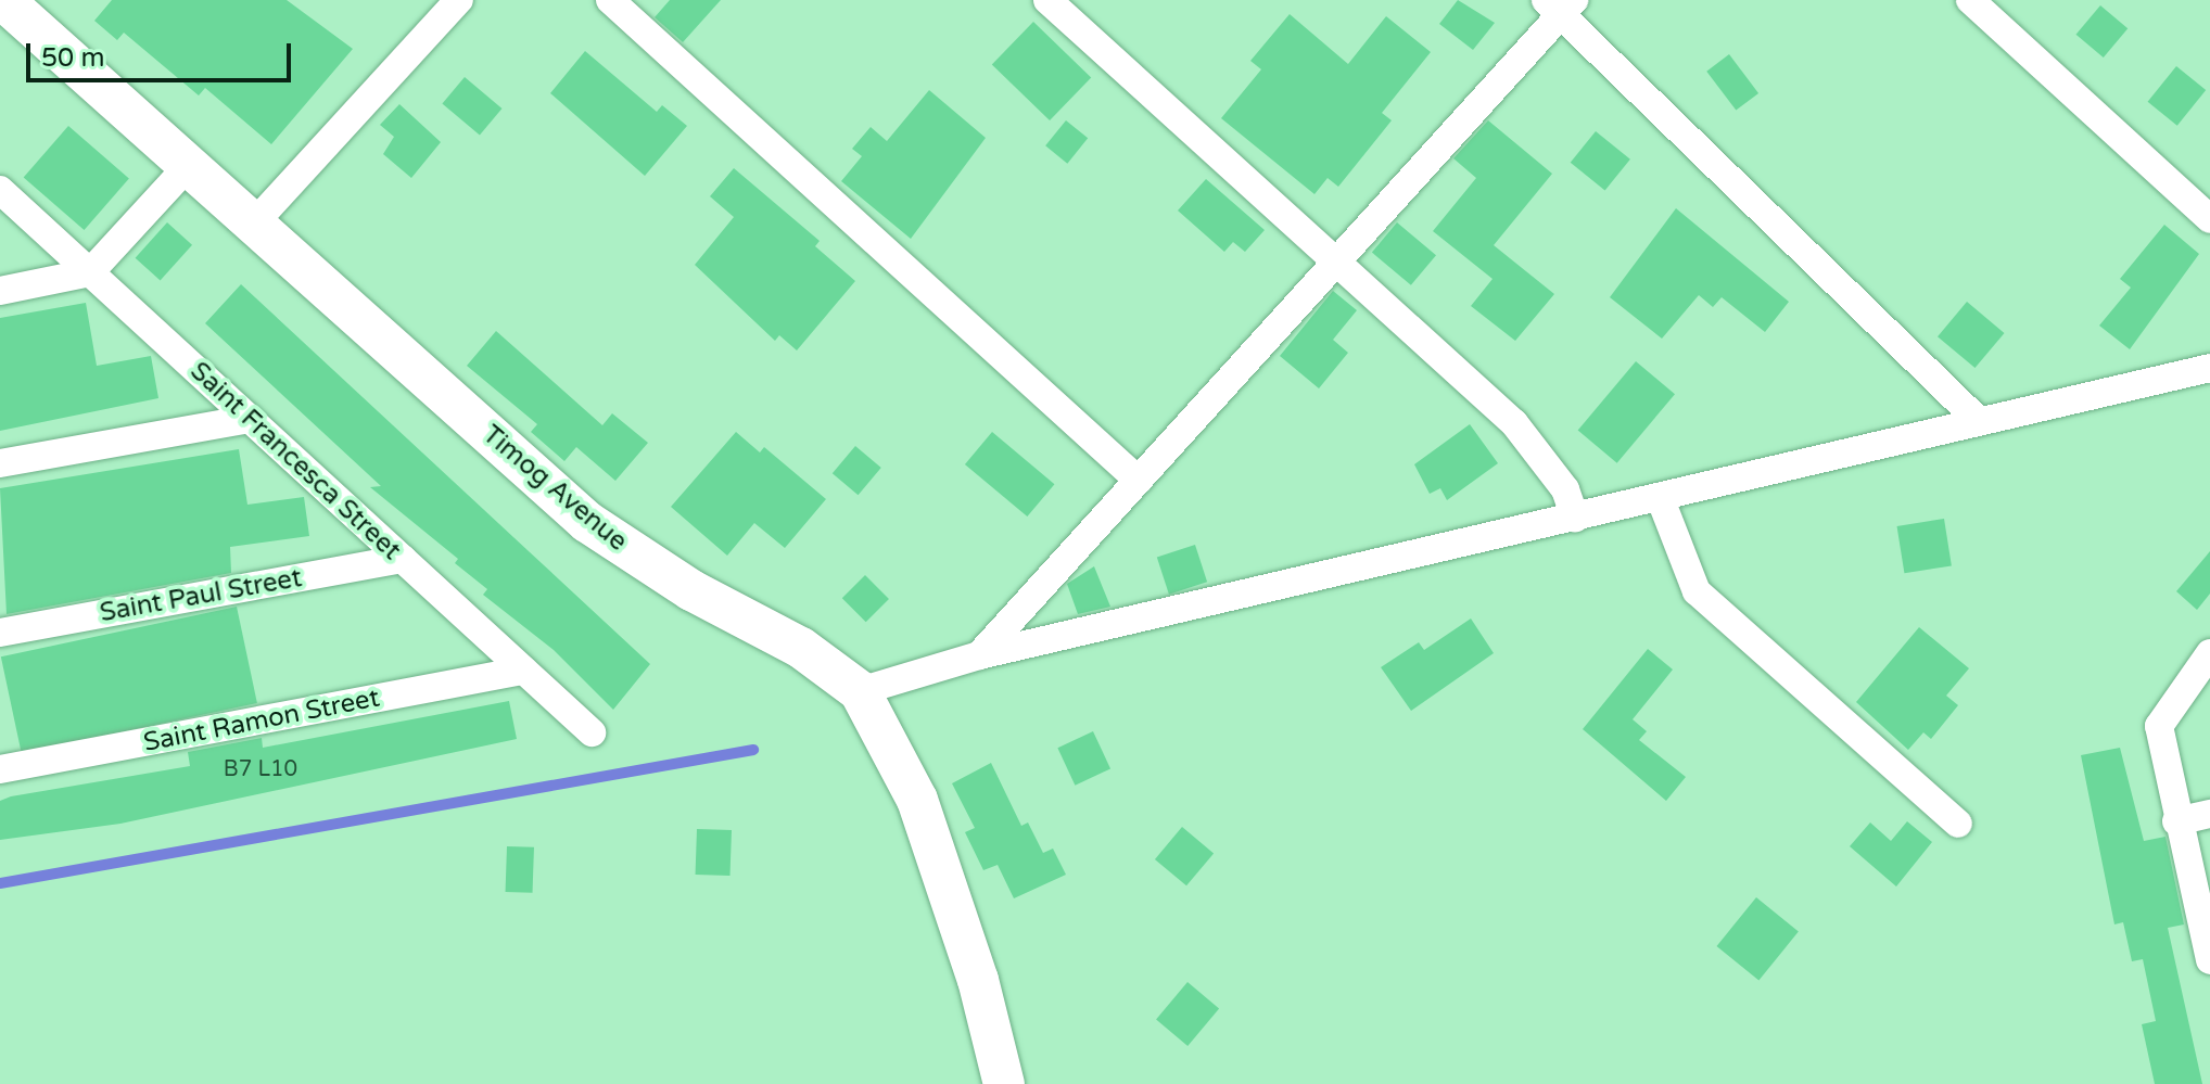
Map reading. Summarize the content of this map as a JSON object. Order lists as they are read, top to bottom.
{
  "streets": {
    "main road": ["Timog Avenue"],
    "street": ["Saint Francesca Street", "Saint Paul Street", "Saint Ramon Street"]
  },
  "crossings": [
    ["Saint Francesca Street", "Saint Paul Street"],
    ["Saint Francesca Street", "Saint Ramon Street"]
  ],
  "house_numbers": ["B7 L10"],
  "scale_bar": "50 m"
}
